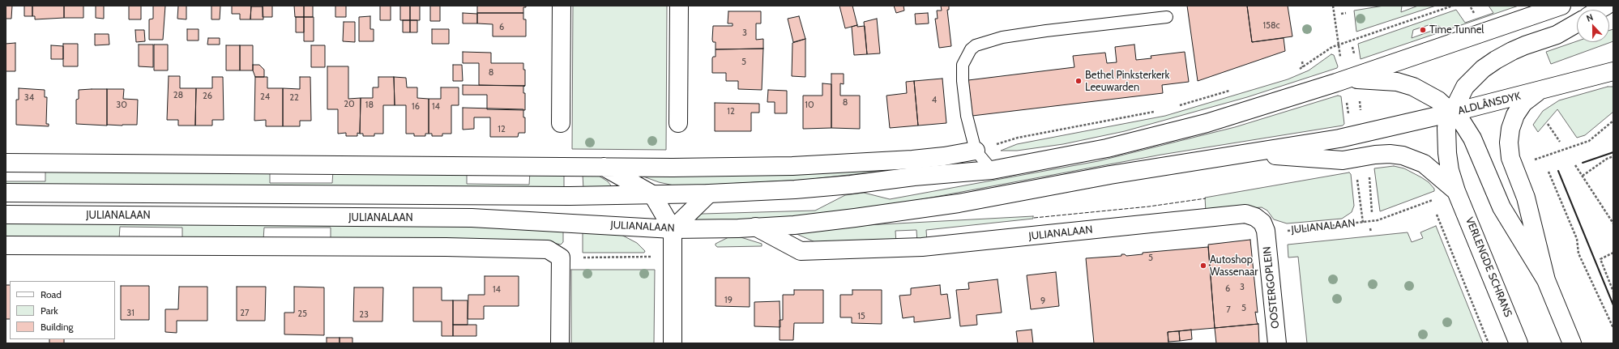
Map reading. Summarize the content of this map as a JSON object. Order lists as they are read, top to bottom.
{
  "streets": {
    "main road": [
      "ALDLÂNSDYK",
      "JULIANALAAN",
      "VERLENGDE SCHRANS",
      "OOSTERGOPLEIN"
    ]
  },
  "crossings": [
    ["ALDLÂNSDYK", "JULIANALAAN"],
    ["ALDLÂNSDYK", "VERLENGDE SCHRANS"],
    ["JULIANALAAN", "VERLENGDE SCHRANS"],
    ["JULIANALAAN", "OOSTERGOPLEIN"]
  ],
  "places": ["Time Tunnel", "Bethel Pinksterkerk Leeuwarden", "Autoshop Wassenaar"],
  "house_numbers": [
    "158c",
    "6",
    "3",
    "5",
    "8",
    "28",
    "26",
    "24",
    "34",
    "22",
    "4",
    "8",
    "20",
    "30",
    "18",
    "10",
    "16",
    "14",
    "12",
    "12",
    "5",
    "3",
    "6",
    "14",
    "19",
    "9",
    "5",
    "7",
    "31",
    "27",
    "25",
    "23",
    "15"
  ],
  "legend": ["Road", "Park", "Building"],
  "north": "top"
}
